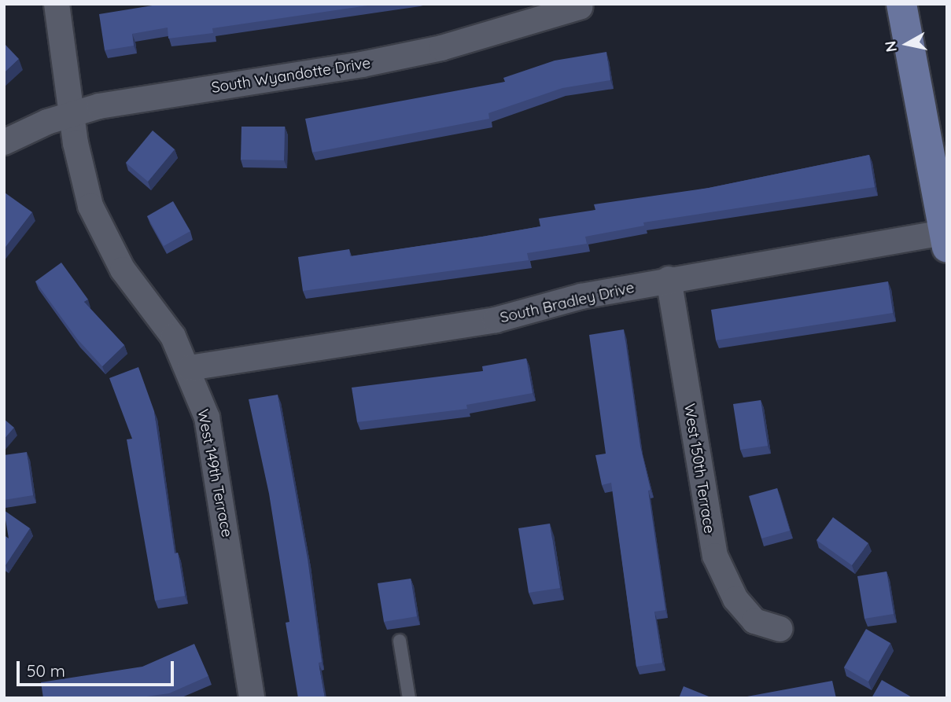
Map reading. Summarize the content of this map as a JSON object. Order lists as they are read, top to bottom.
{
  "streets": {
    "street": [
      "South Wyandotte Drive",
      "South Bradley Drive",
      "West 150th Terrace",
      "West 149th Terrace"
    ]
  },
  "crossings": [
    ["South Wyandotte Drive", "West 149th Terrace"],
    ["South Bradley Drive", "West 150th Terrace"],
    ["South Bradley Drive", "West 149th Terrace"]
  ],
  "scale_bar": "50 m",
  "north": "left"
}
